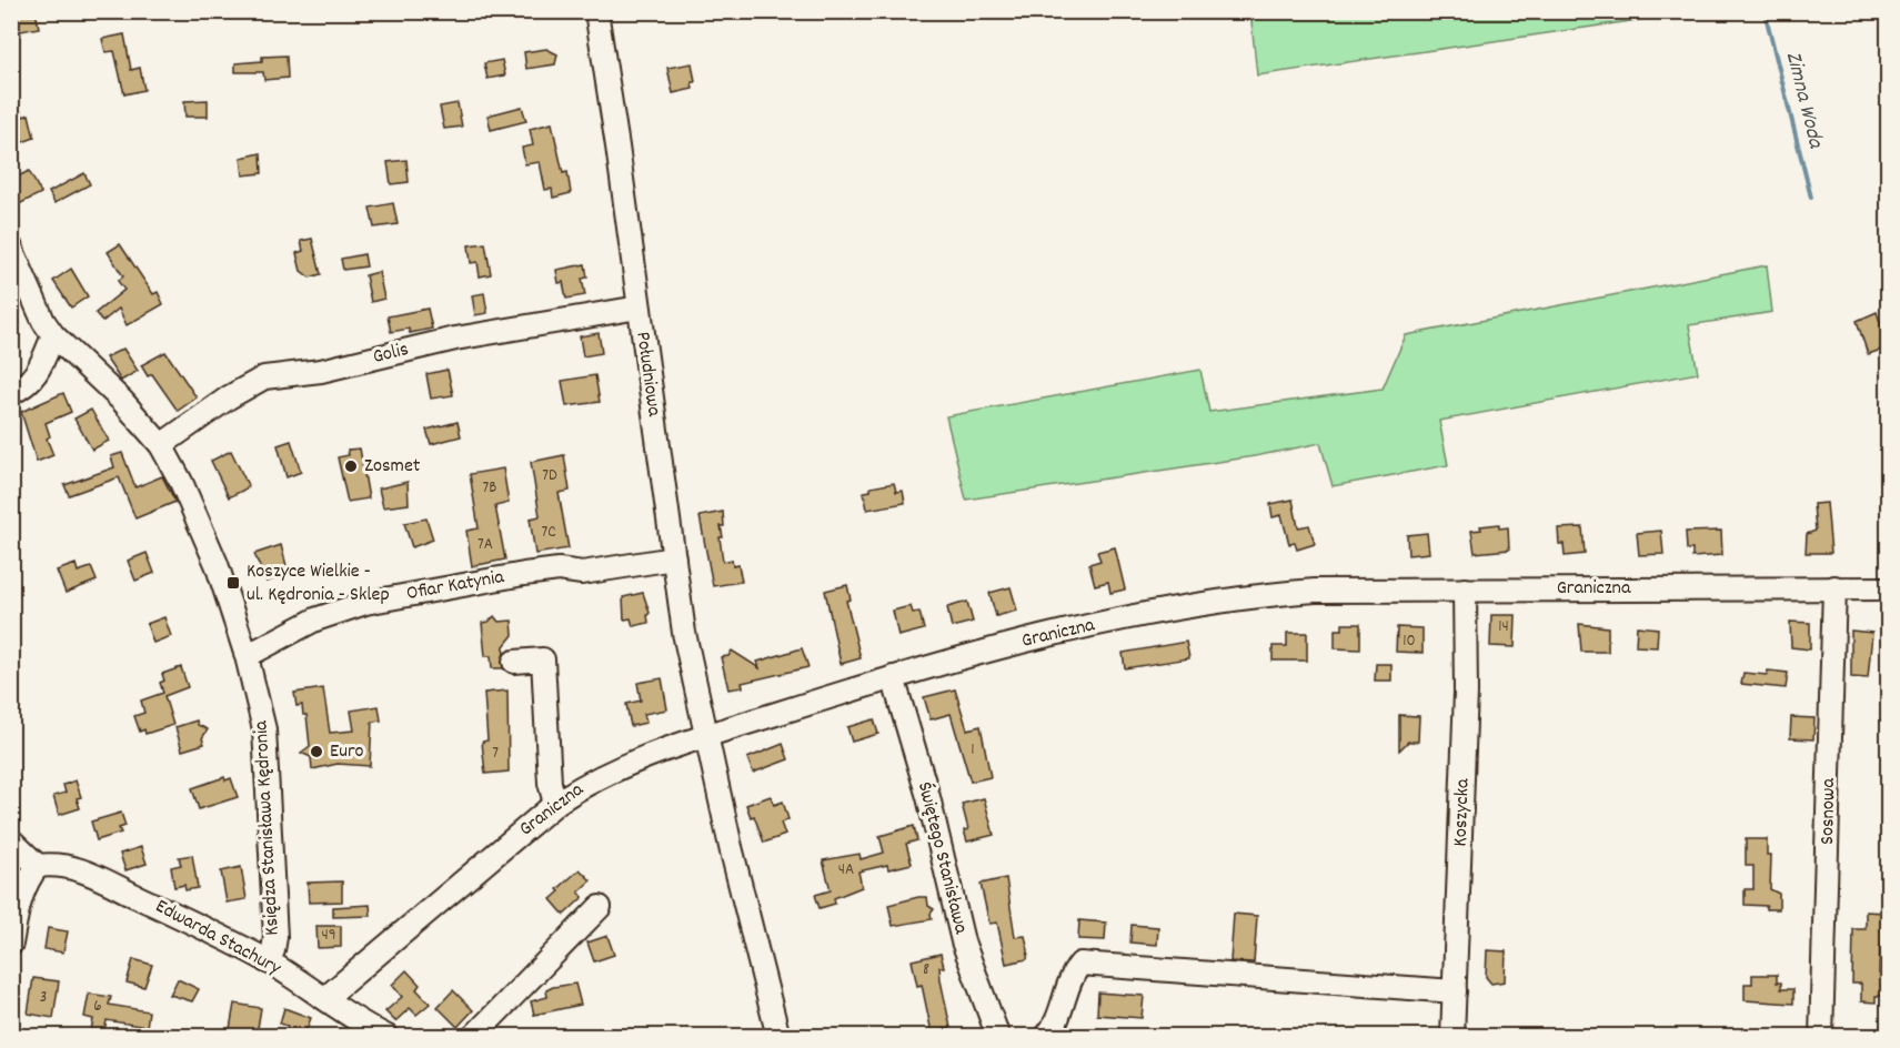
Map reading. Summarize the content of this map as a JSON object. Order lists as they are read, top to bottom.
{
  "streets": {
    "street": [
      "Golis",
      "Południowa",
      "Ofiar Katynia",
      "Graniczna",
      "Sosnowa",
      "Koszycka",
      "Księdza Stanisława Kędronia",
      "Świętego Stanisława",
      "Edwarda Stachury"
    ]
  },
  "crossings": [
    ["Golis", "Południowa"],
    ["Golis", "Księdza Stanisława Kędronia"],
    ["Południowa", "Ofiar Katynia"],
    ["Południowa", "Graniczna"],
    ["Ofiar Katynia", "Księdza Stanisława Kędronia"],
    ["Graniczna", "Sosnowa"],
    ["Graniczna", "Koszycka"],
    ["Graniczna", "Świętego Stanisława"],
    ["Graniczna", "Edwarda Stachury"],
    ["Księdza Stanisława Kędronia", "Edwarda Stachury"]
  ],
  "water": ["Zimna Woda"],
  "places": {
    "other": ["Zosmet", "Euro"],
    "transit": ["Koszyce Wielkie - ul. Kędronia - Sklep"]
  },
  "house_numbers": [
    "7D",
    "7B",
    "7C",
    "7A",
    "14",
    "10",
    "1",
    "7",
    "4A",
    "49",
    "8",
    "3",
    "6"
  ]
}
